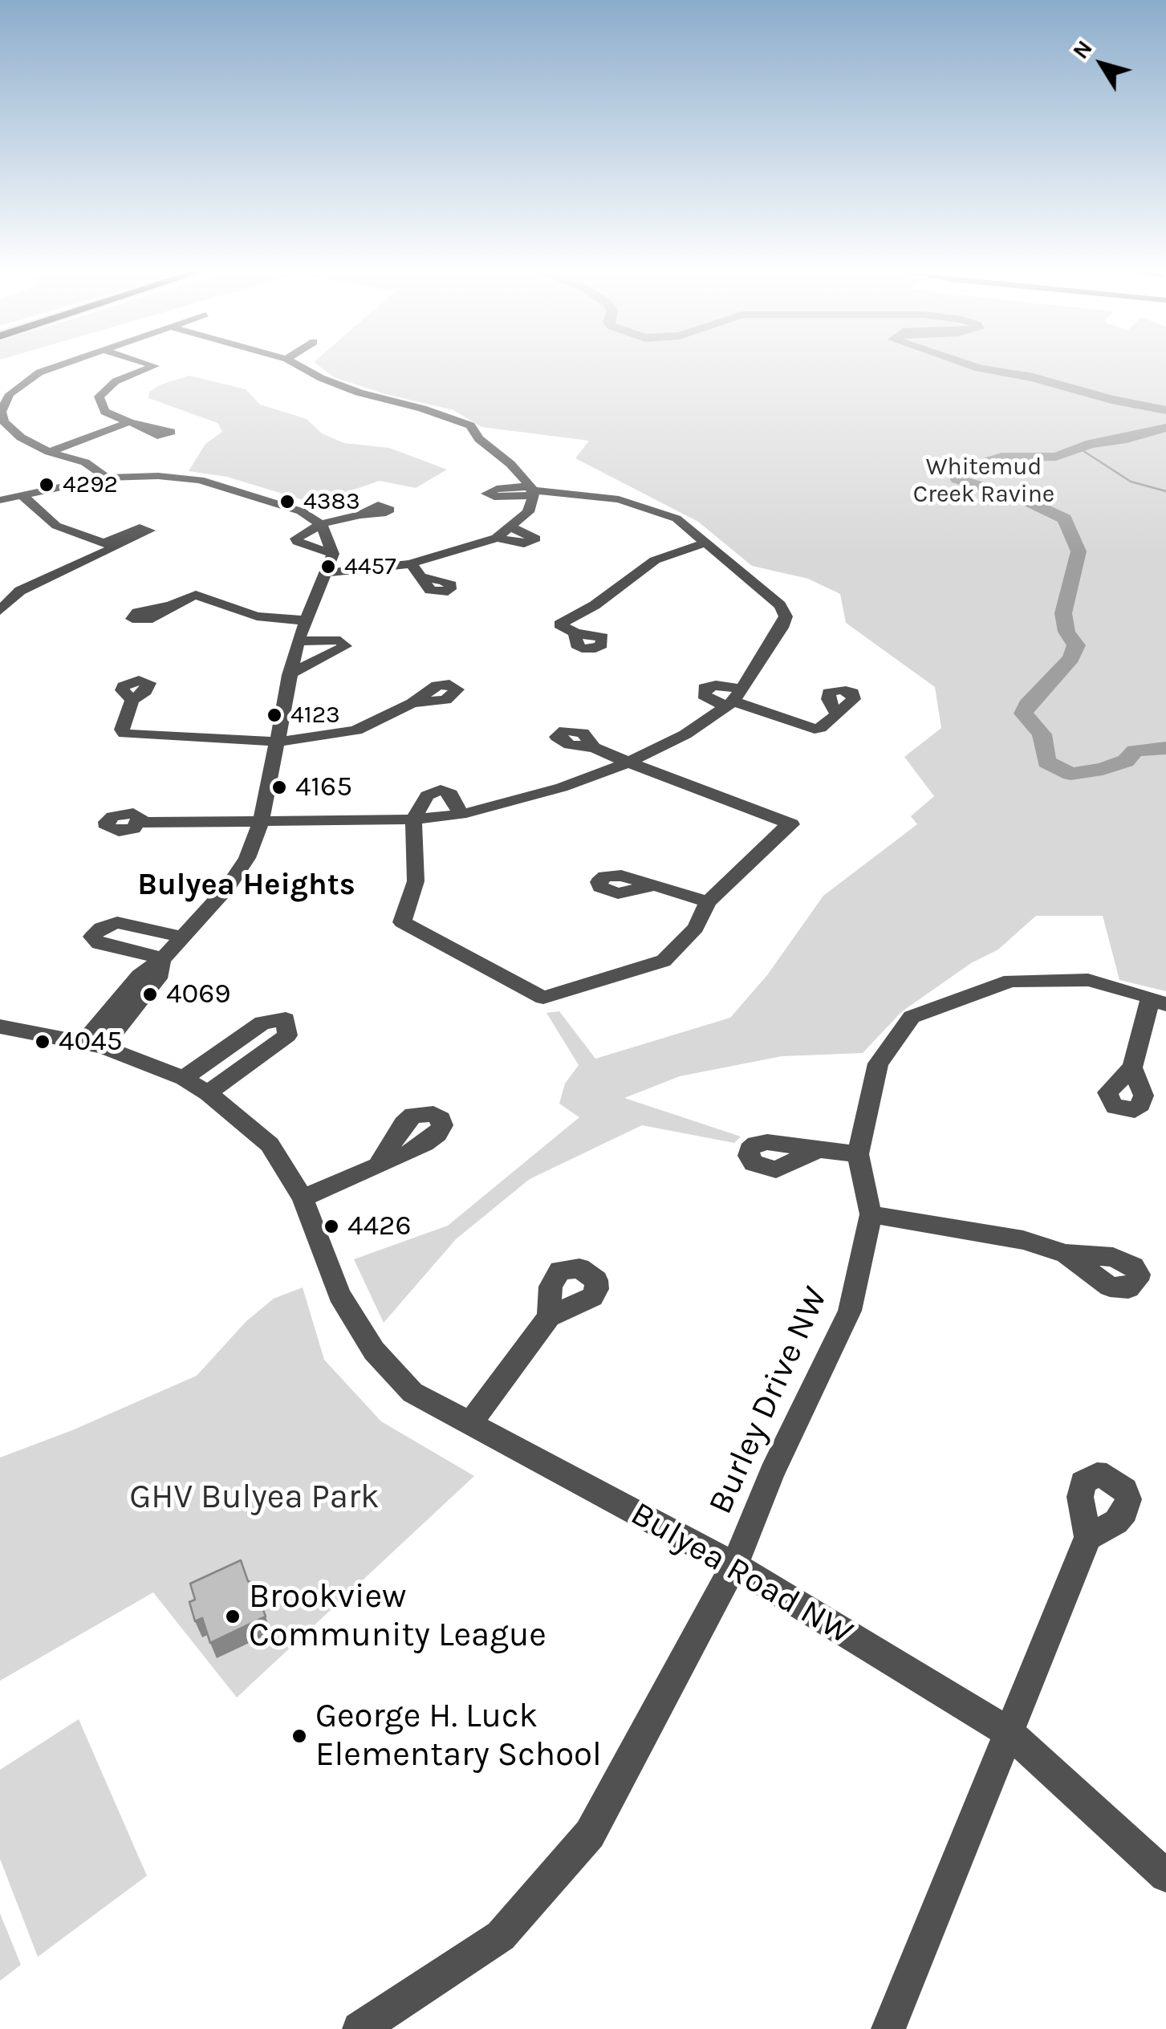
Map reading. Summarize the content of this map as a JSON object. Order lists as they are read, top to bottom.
{
  "streets": {
    "street": ["Burley Drive NW", "Bulyea Road NW"]
  },
  "crossings": [
    ["Burley Drive NW", "Bulyea Road NW"]
  ],
  "districts": ["Bulyea Heights"],
  "parks": ["Whitemud Creek Ravine", "GHV Bulyea Park"],
  "places": [
    "4292",
    "4383",
    "4457",
    "4123",
    "4165",
    "4069",
    "4045",
    "4426",
    "Brookview Community League",
    "George H. Luck Elementary School"
  ],
  "north": "top left"
}
